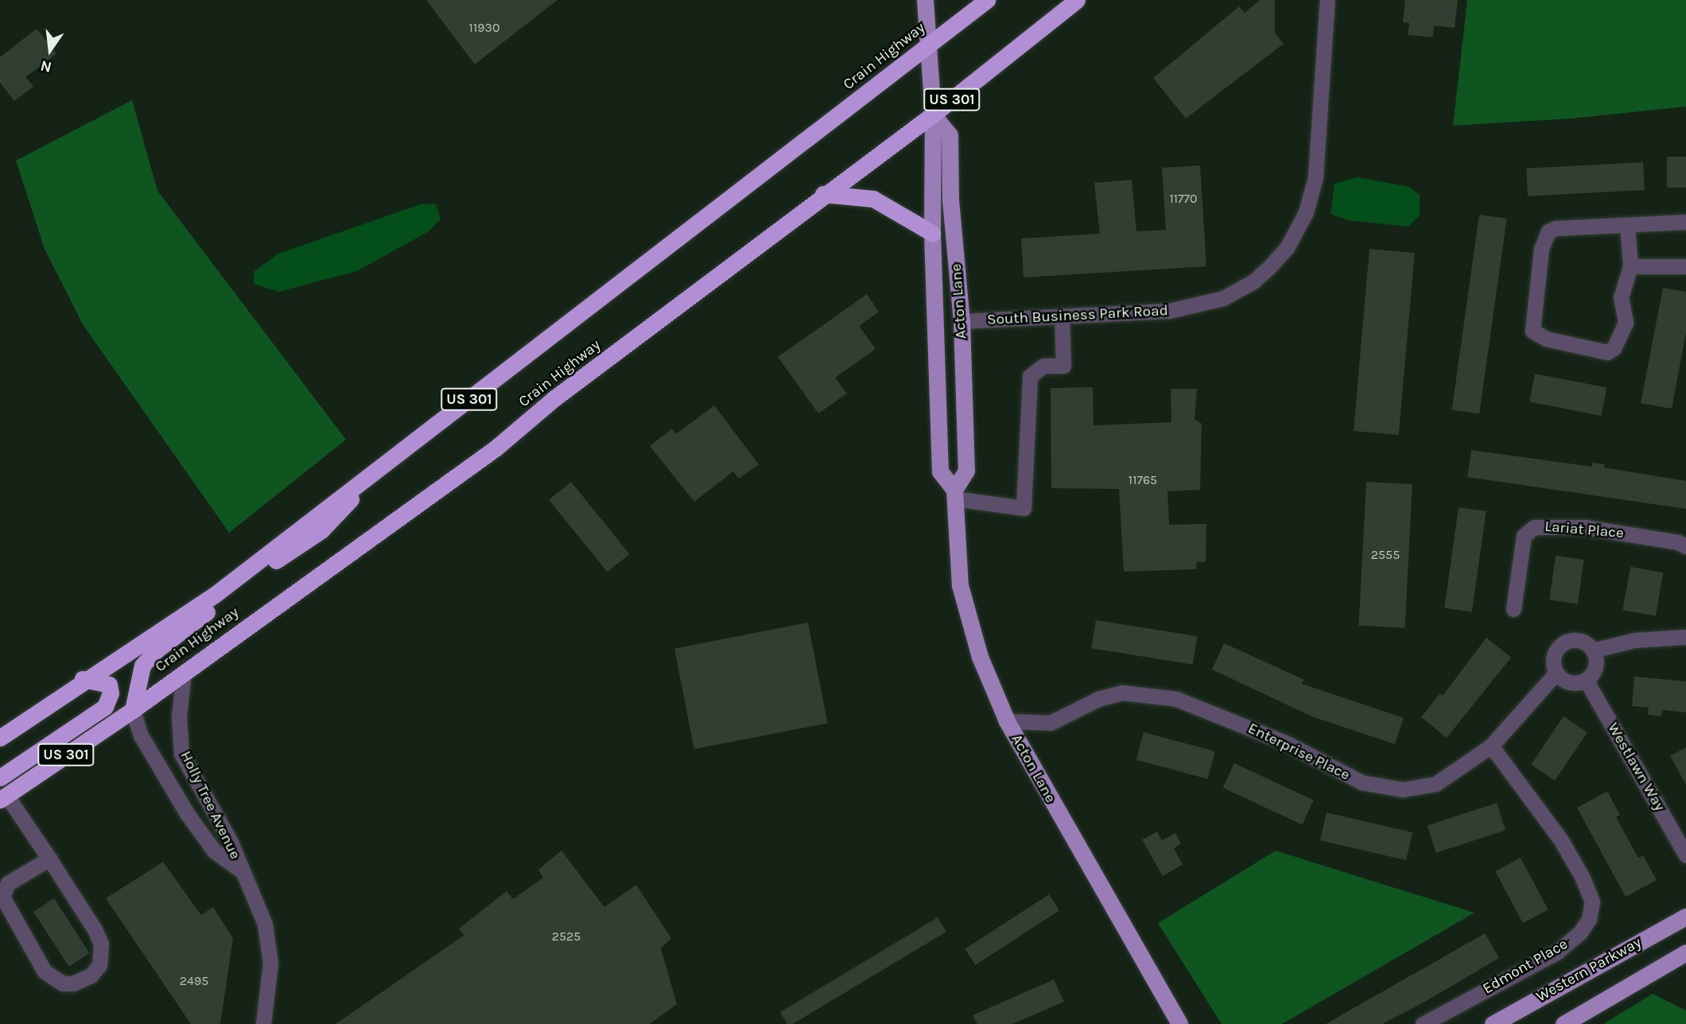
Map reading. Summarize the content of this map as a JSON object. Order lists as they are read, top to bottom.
{
  "streets": {
    "highway": ["Crain Highway", "US 301"],
    "main road": ["Acton Lane", "Western Parkway"],
    "street": [
      "South Business Park Road",
      "Lariat Place",
      "Enterprise Place",
      "Westlawn Way",
      "Holly Tree Avenue",
      "Edmont Place"
    ]
  },
  "crossings": [
    ["Crain Highway", "Acton Lane"],
    ["Crain Highway", "Holly Tree Avenue"],
    ["Acton Lane", "South Business Park Road"],
    ["Acton Lane", "Enterprise Place"],
    ["Enterprise Place", "Westlawn Way"],
    ["Enterprise Place", "Edmont Place"]
  ],
  "house_numbers": [
    "11930",
    "11770",
    "11765",
    "2555",
    "2525",
    "2495"
  ],
  "north": "bottom"
}
